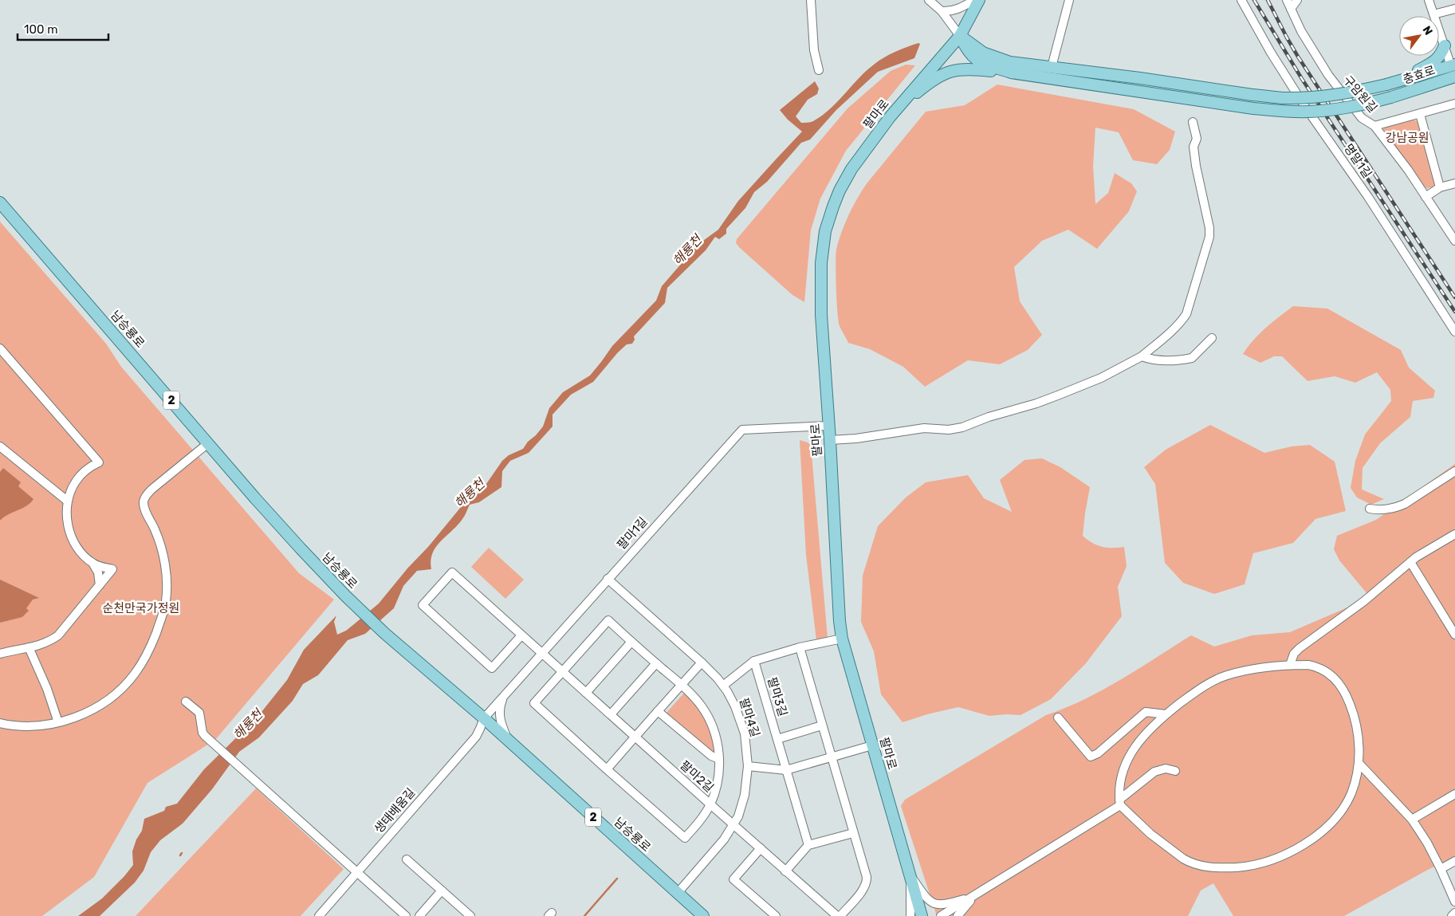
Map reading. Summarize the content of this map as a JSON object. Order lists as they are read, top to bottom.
{
  "streets": {
    "main road": [
      "충효로",
      "팔마로",
      "남승룡로",
      "2"
    ],
    "street": [
      "구암원길",
      "명말1길",
      "팔마1길",
      "팔마3길",
      "팔마4길",
      "팔마2길",
      "생태배움길"
    ]
  },
  "crossings": [
    ["충효로", "팔마로"],
    ["팔마로", "팔마1길"],
    ["남승룡로", "팔마1길"],
    ["남승룡로", "팔마4길"],
    ["남승룡로", "생태배움길"],
    ["팔마1길", "팔마4길"],
    ["팔마1길", "팔마2길"],
    ["팔마1길", "생태배움길"],
    ["팔마4길", "팔마2길"]
  ],
  "water": ["해룡천"],
  "parks": ["강남공원", "순천만국가정원"],
  "scale_bar": "100 m",
  "north": "top right"
}
